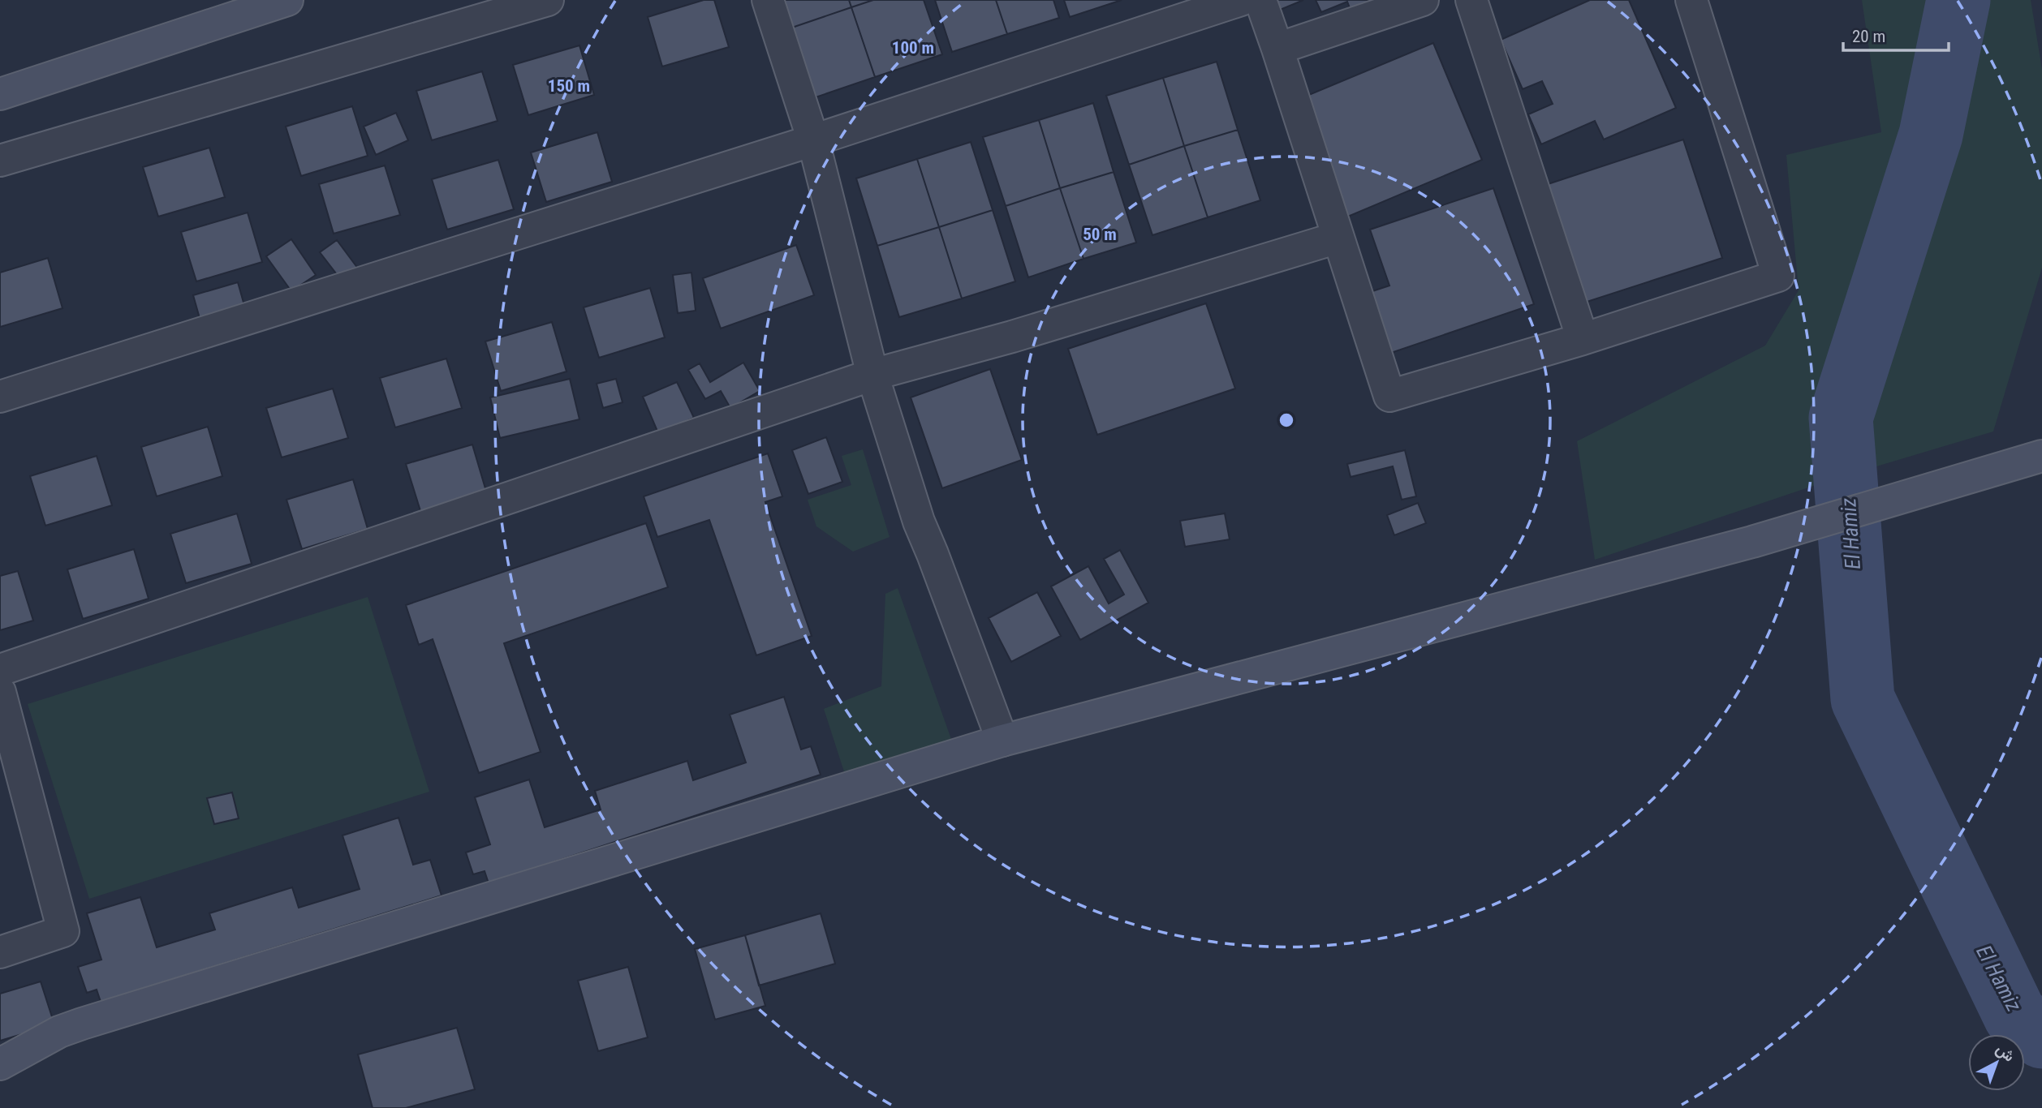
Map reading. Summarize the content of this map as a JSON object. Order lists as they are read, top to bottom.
{
  "water": ["El Hamiz"],
  "scale_bar": "20 m",
  "north": "top right",
  "rings": ["100 m", "150 m", "50 m"]
}
